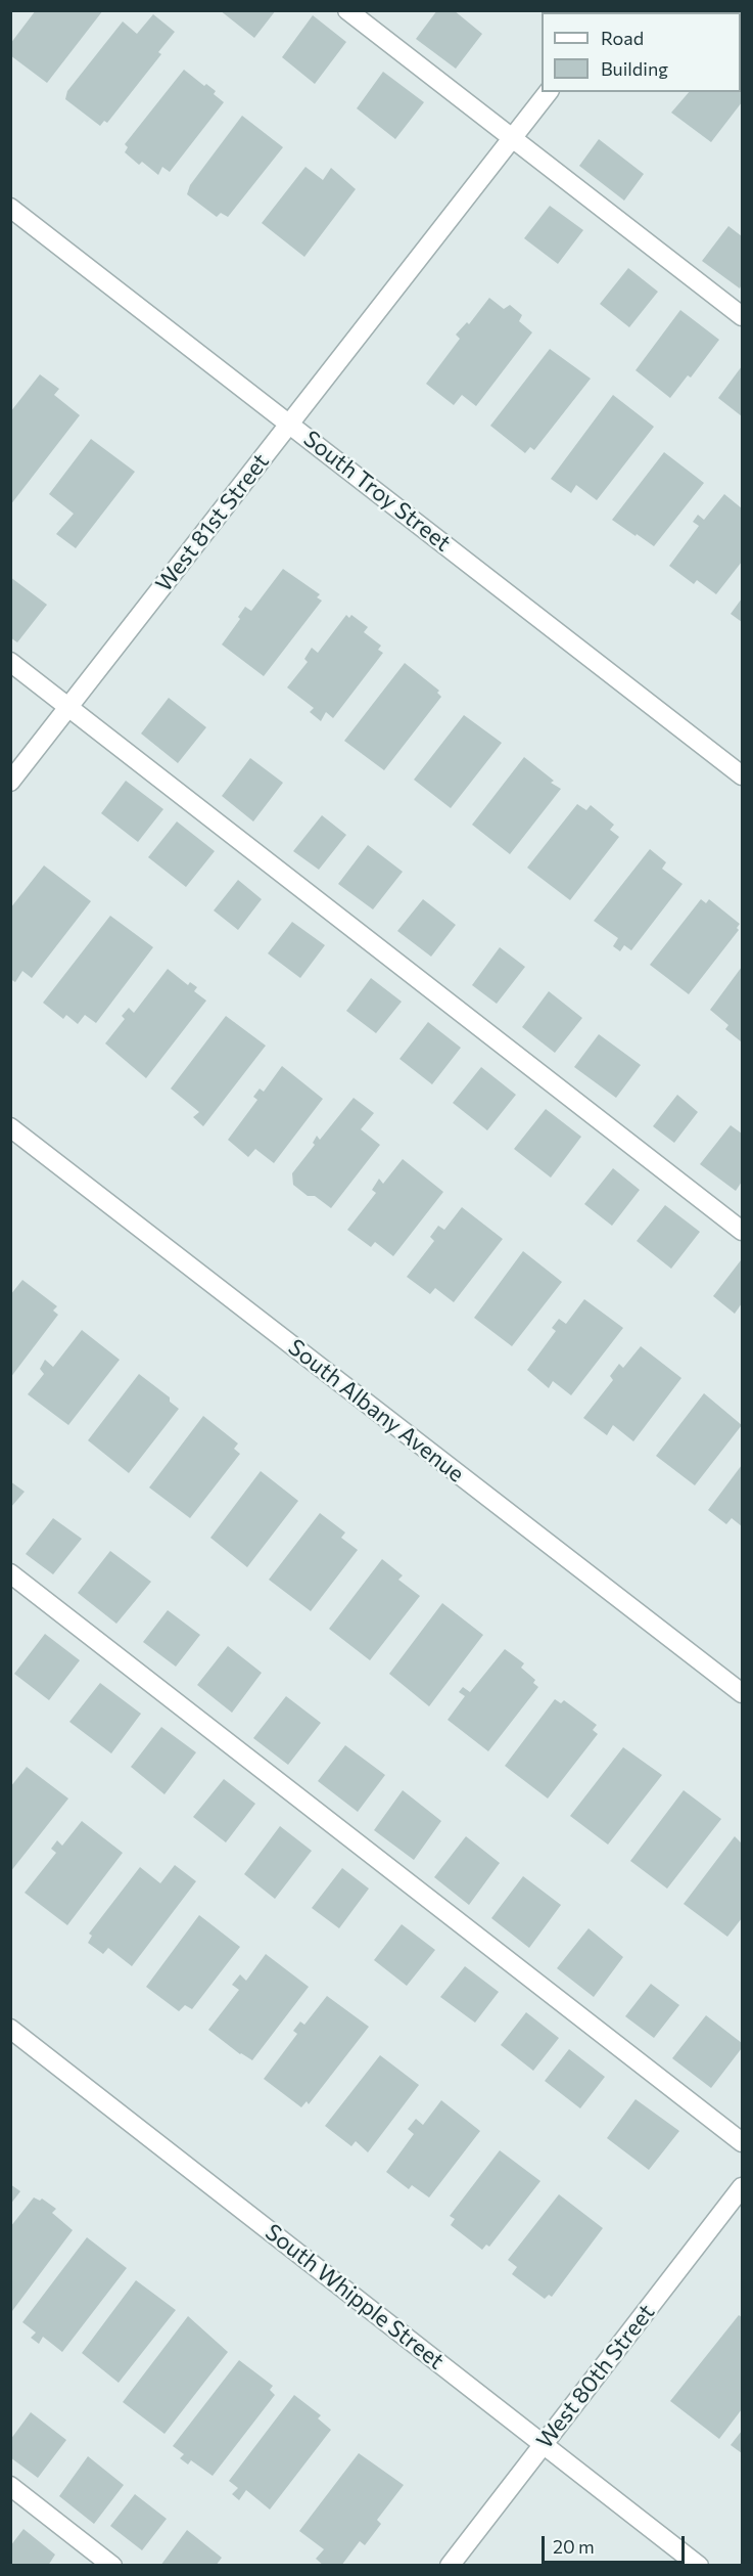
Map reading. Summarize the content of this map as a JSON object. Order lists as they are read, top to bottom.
{
  "streets": {
    "street": [
      "South Troy Street",
      "West 81st Street",
      "South Albany Avenue",
      "South Whipple Street",
      "West 80th Street"
    ]
  },
  "crossings": [
    ["South Troy Street", "West 81st Street"],
    ["South Whipple Street", "West 80th Street"]
  ],
  "legend": ["Road", "Building"],
  "scale_bar": "20 m"
}
